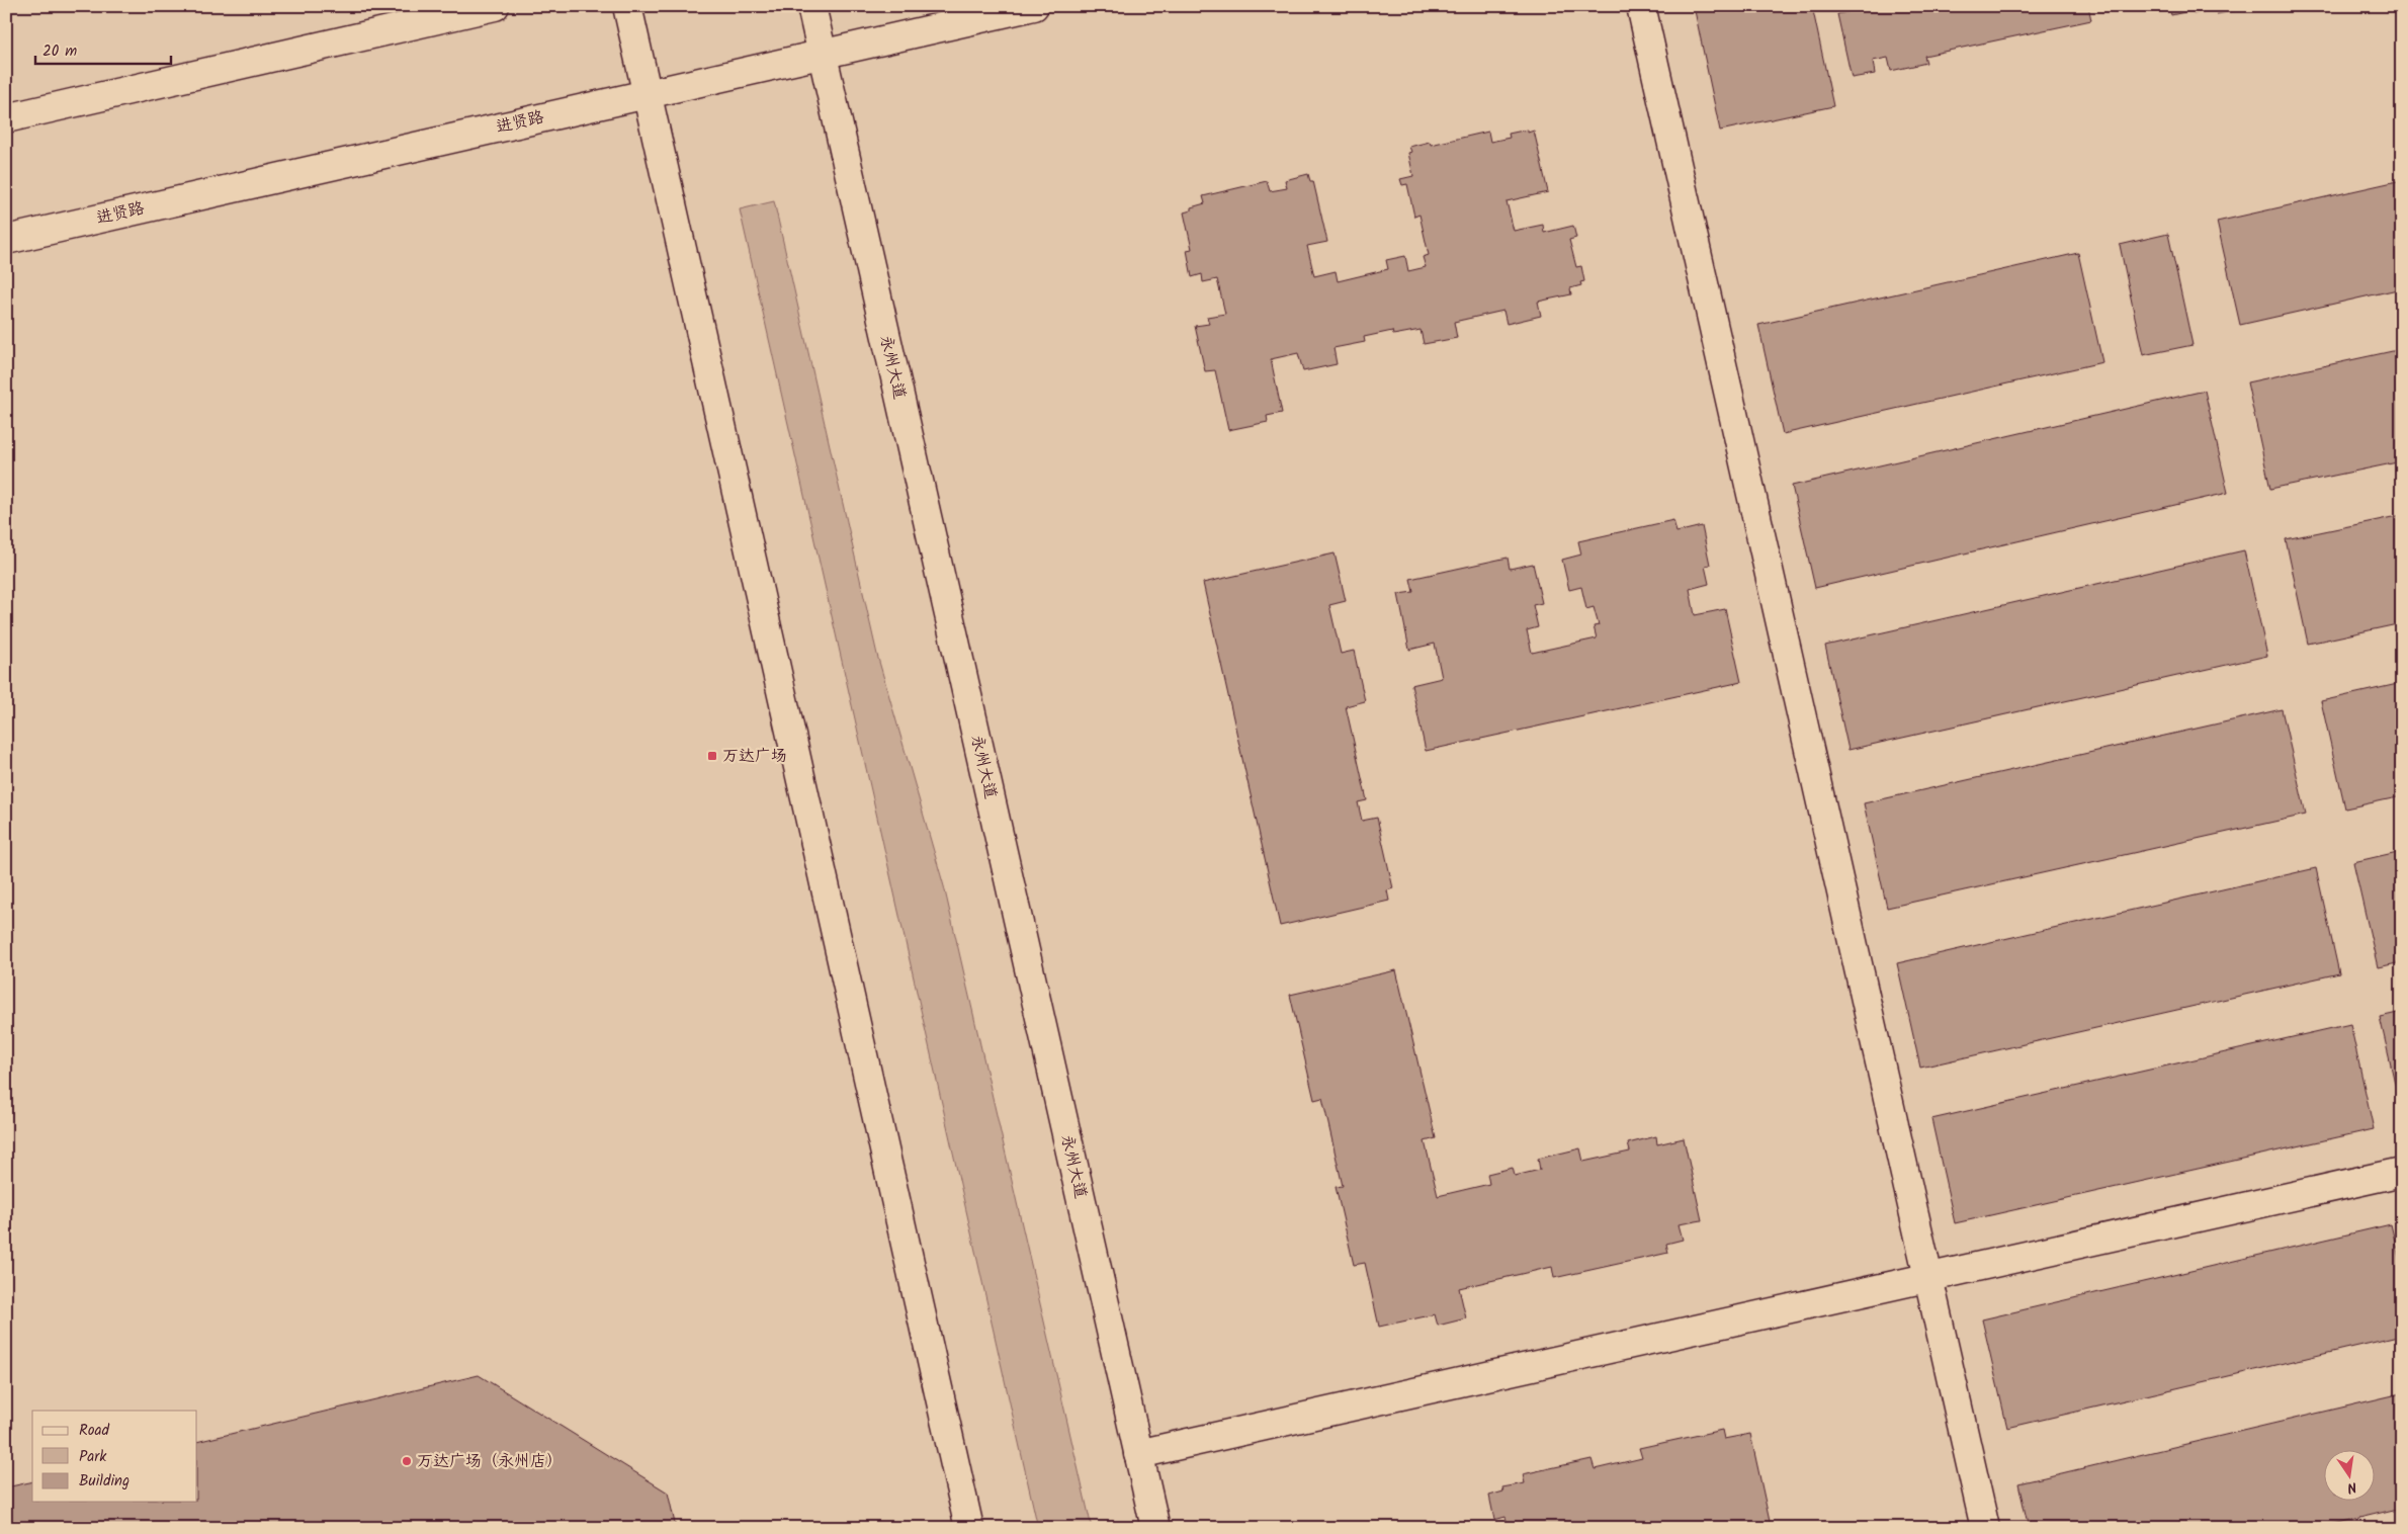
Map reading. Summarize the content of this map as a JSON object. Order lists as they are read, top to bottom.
{
  "streets": {
    "street": ["进贤路", "永州大道"]
  },
  "crossings": [
    ["进贤路", "永州大道"]
  ],
  "places": {
    "transit": ["万达广场"],
    "other": ["万达广场（永州店）"]
  },
  "legend": ["Road", "Park", "Building"],
  "scale_bar": "20 m",
  "north": "bottom"
}
